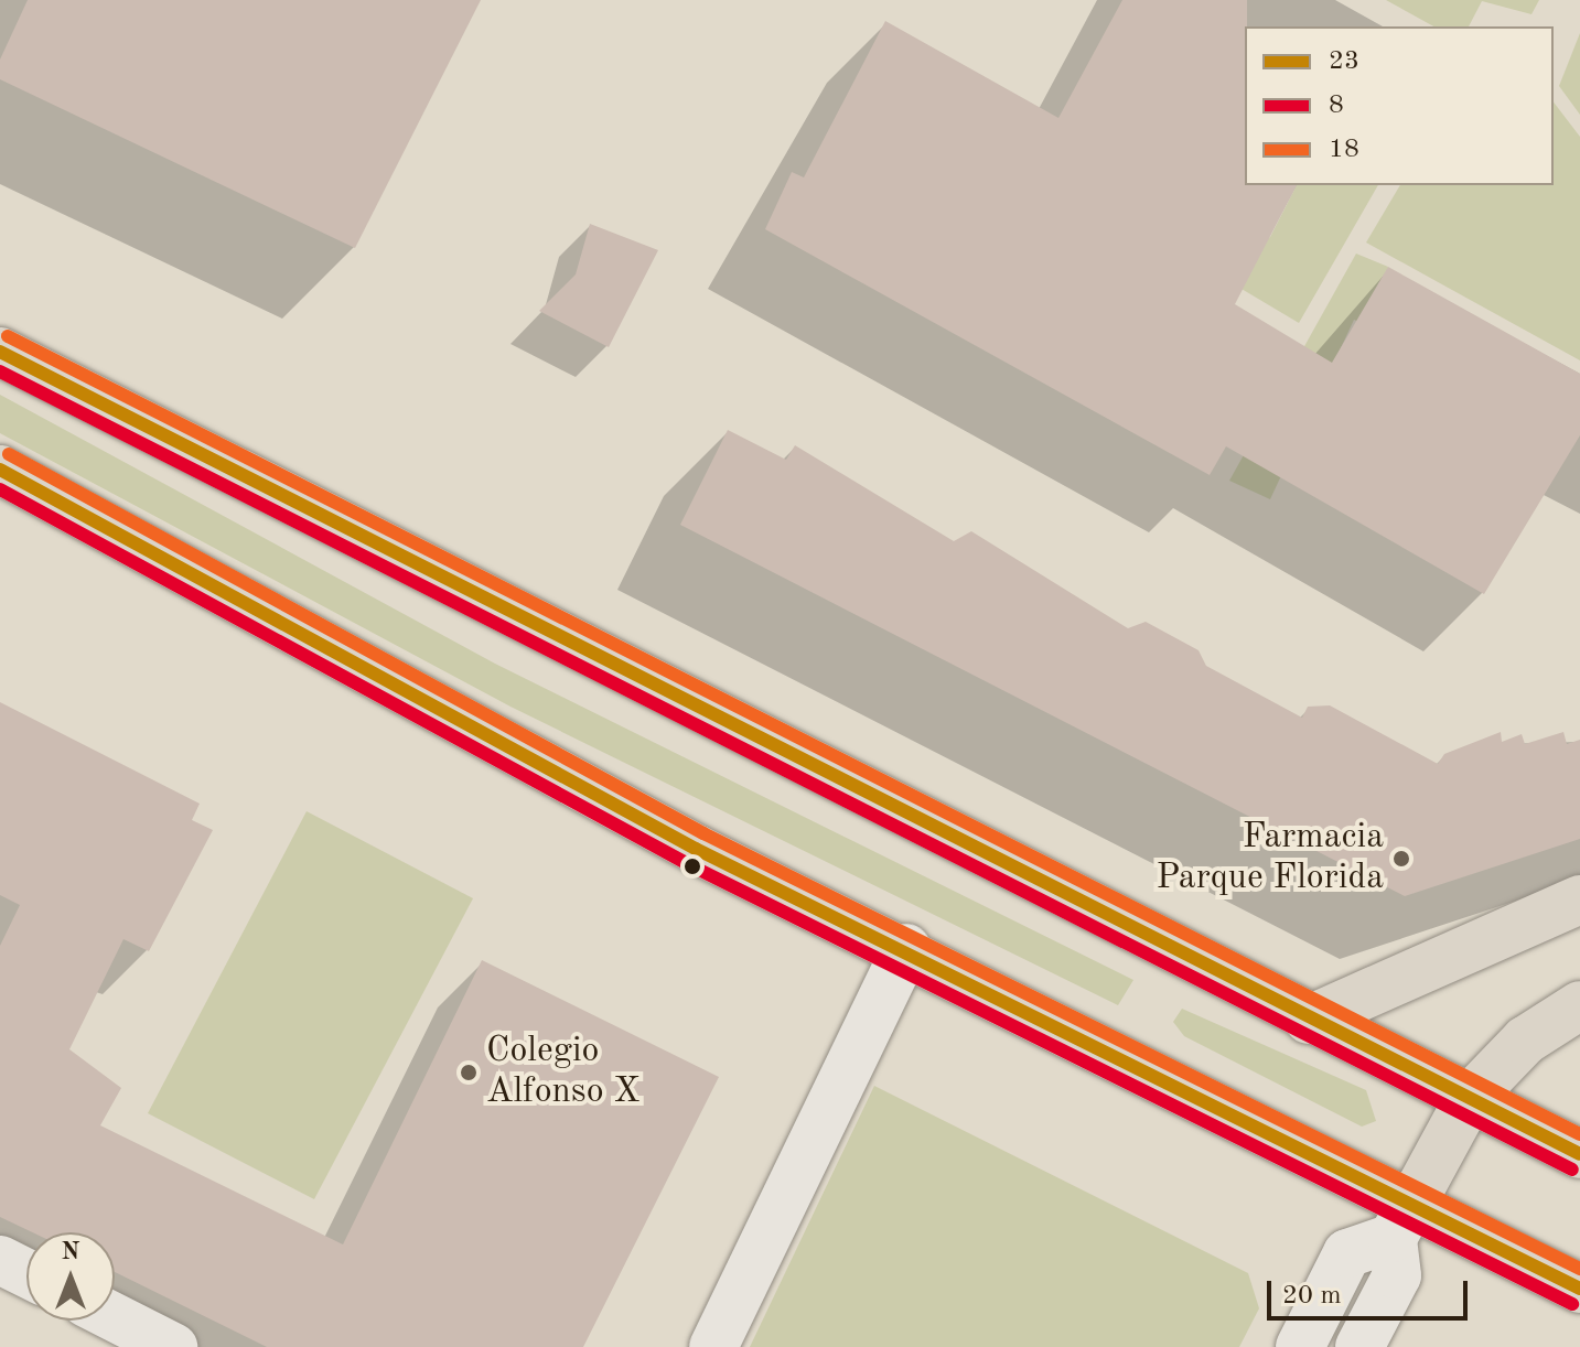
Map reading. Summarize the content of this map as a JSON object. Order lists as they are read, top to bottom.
{
  "places": ["Farmacia Parque Florida", "Colegio Alfonso X"],
  "lines": ["transit line 18", "transit line 23", "transit line 8"],
  "legend": ["23", "8", "18"],
  "scale_bar": "20 m",
  "north": "top"
}
